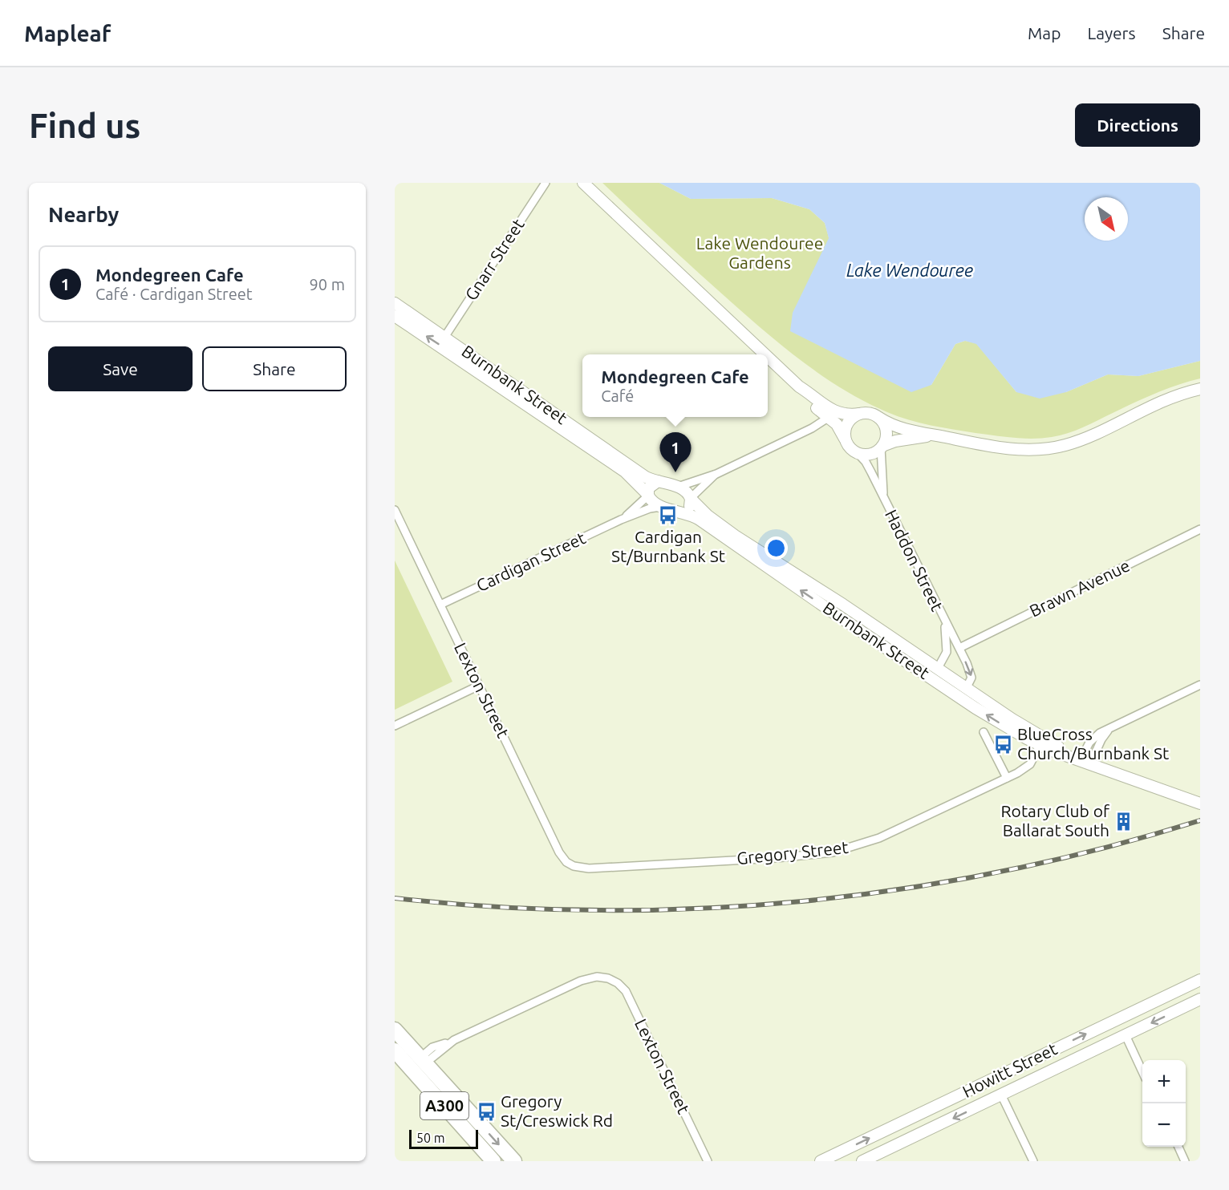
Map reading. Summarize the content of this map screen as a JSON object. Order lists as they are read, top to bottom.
{
  "streets": {
    "highway": ["A300"],
    "main road": ["Burnbank Street", "Howitt Street"],
    "street": [
      "Gnarr Street",
      "Haddon Street",
      "Cardigan Street",
      "Brawn Avenue",
      "Lexton Street",
      "Gregory Street"
    ]
  },
  "crossings": [
    ["Gnarr Street", "Burnbank Street"],
    ["Burnbank Street", "Haddon Street"],
    ["Burnbank Street", "Cardigan Street"],
    ["Burnbank Street", "Gregory Street"],
    ["Haddon Street", "Brawn Avenue"],
    ["Cardigan Street", "Lexton Street"],
    ["Lexton Street", "Gregory Street"],
    ["Lexton Street", "A300"]
  ],
  "water": ["Lake Wendouree"],
  "parks": ["Lake Wendouree Gardens"],
  "places": {
    "bus stop": ["Cardigan St/Burnbank St", "BlueCross Church/Burnbank St", "Gregory St/Creswick Rd"],
    "building": ["Rotary Club of Ballarat South"]
  },
  "scale_bar": "50 m",
  "north": "bottom right",
  "page": {
    "header": "Mapleaf",
    "nav": ["Map", "Layers", "Share"],
    "buttons": [
      "Directions",
      ["Save", "Share"]
    ],
    "title": "Find us",
    "heading": "Nearby",
    "list": [
      {
        "mark": "1",
        "name": "Mondegreen Cafe",
        "note": "Café · Cardigan Street",
        "value": "90 m"
      }
    ],
    "popup": ["Mondegreen Cafe", "Café"],
    "pins": "1",
    "map_buttons": ["+", "−"],
    "scale": "50 m"
  }
}
